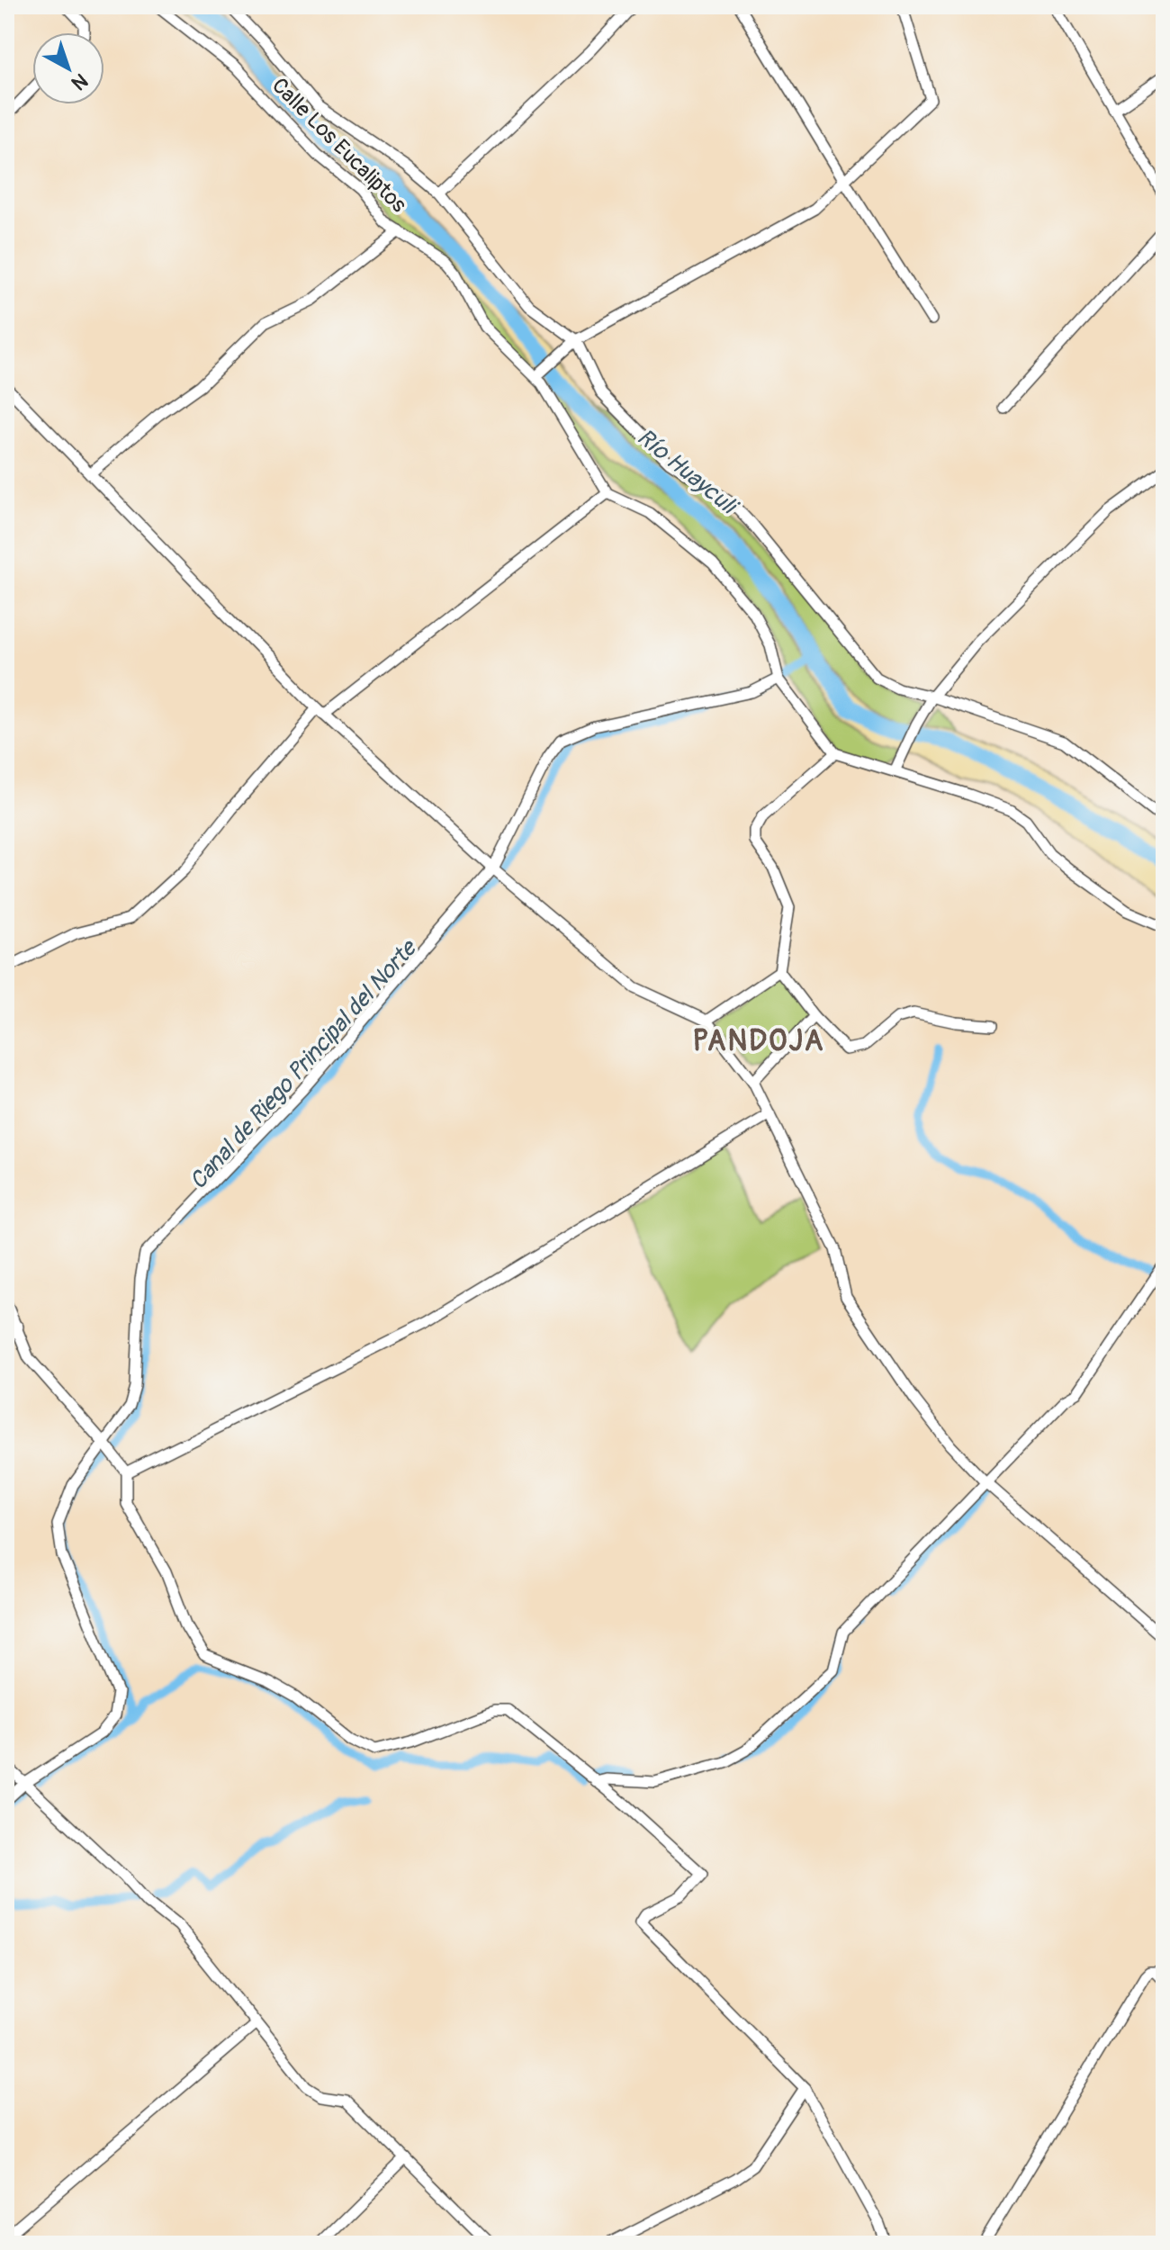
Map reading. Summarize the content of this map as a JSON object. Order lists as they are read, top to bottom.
{
  "streets": {
    "street": ["Calle Los Eucaliptos"]
  },
  "districts": ["PANDOJA"],
  "water": ["Río Huayculi", "Canal de Riego Principal del Norte"],
  "north": "bottom right"
}
